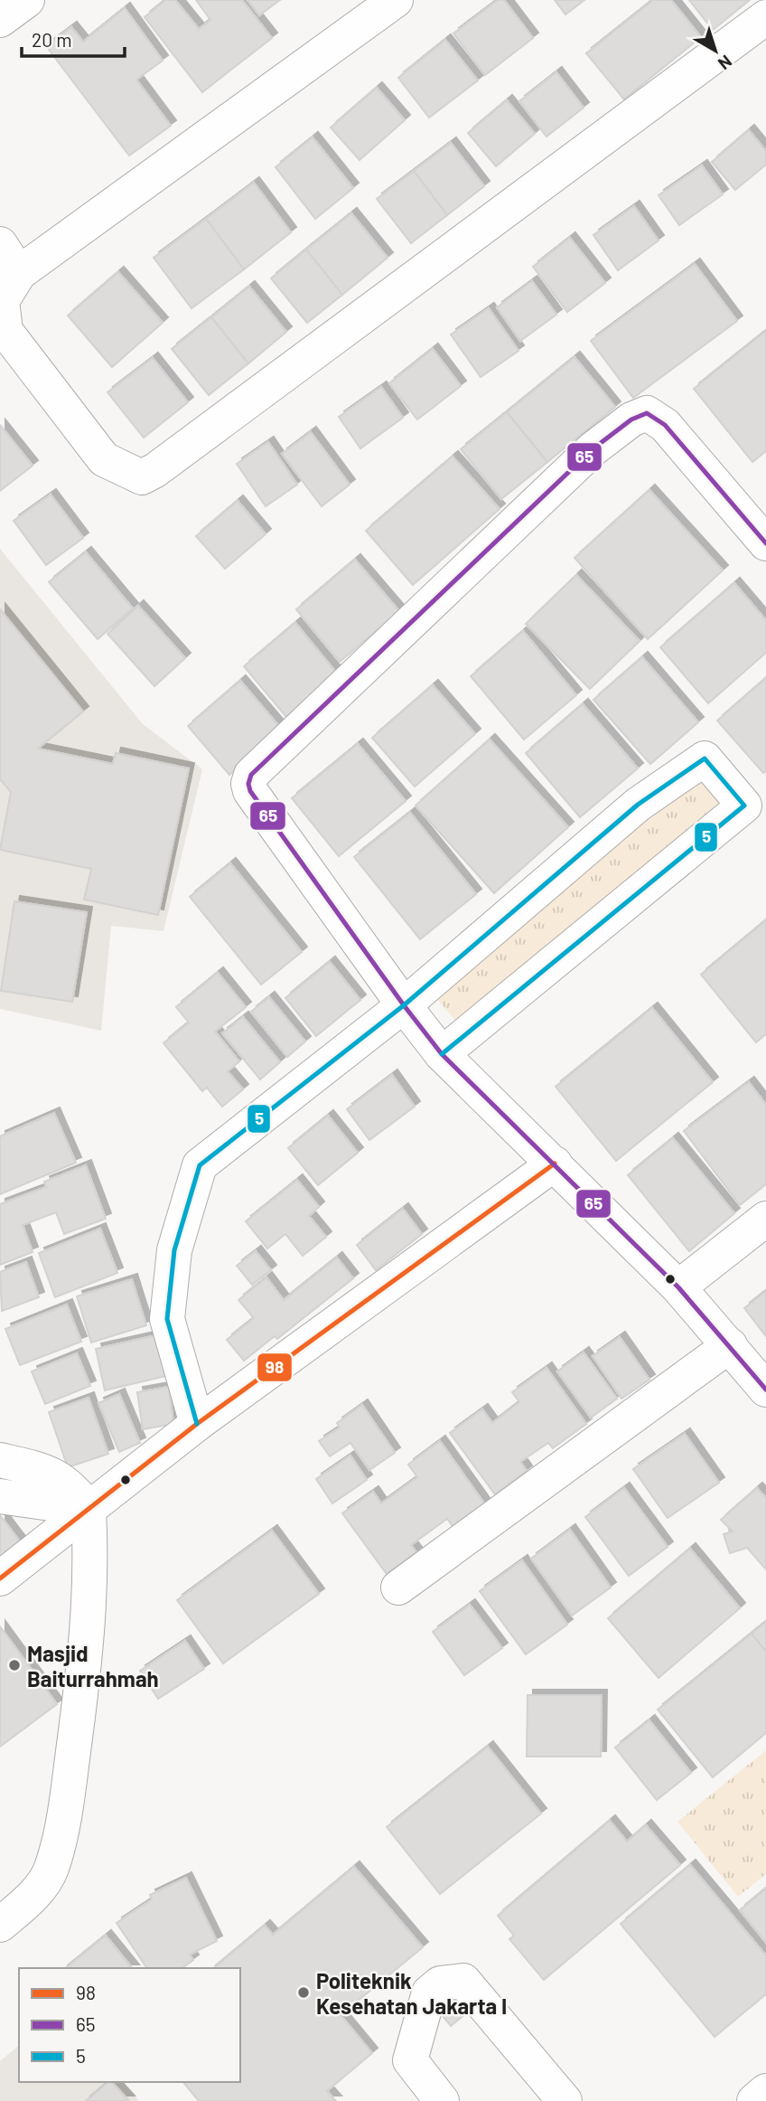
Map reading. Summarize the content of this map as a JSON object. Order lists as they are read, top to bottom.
{
  "places": ["Masjid Baiturrahmah", "Politeknik Kesehatan Jakarta I"],
  "lines": ["transit line 65", "transit line 5", "transit line 98"],
  "legend": ["98", "65", "5"],
  "scale_bar": "20 m",
  "north": "bottom right"
}
